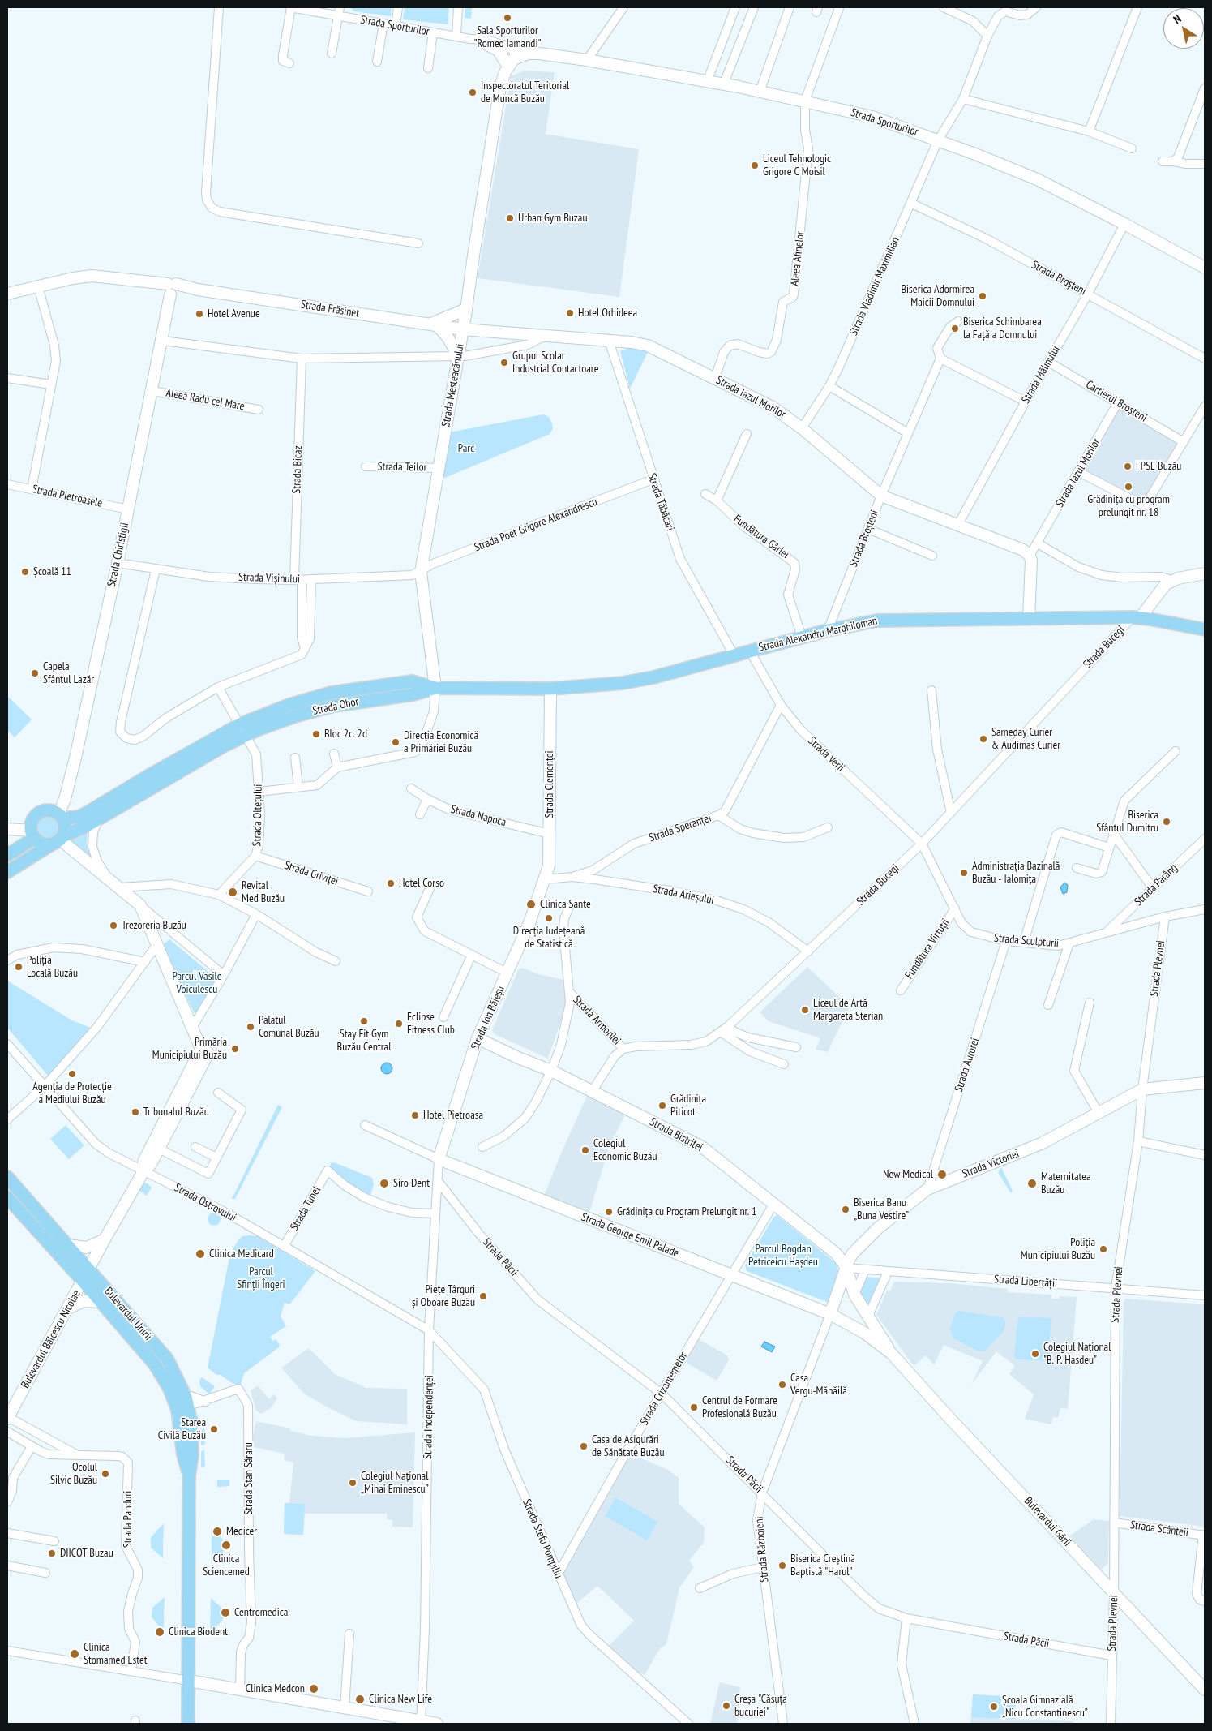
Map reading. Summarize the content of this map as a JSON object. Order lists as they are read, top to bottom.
{
  "streets": {
    "main road": ["Strada Alexandru Marghiloman", "Strada Obor", "Bulevardul Unirii"],
    "street": [
      "Strada Sporturilor",
      "Aleea Afinelor",
      "Strada Broșteni",
      "Strada Vladimir Maximilian",
      "Strada Frăsinet",
      "Strada Mălinului",
      "Strada Mesteacănului",
      "Strada Iazul Morilor",
      "Aleea Radu cel Mare",
      "Cartierul Broșteni",
      "Strada Teilor",
      "Strada Bicaz",
      "Strada Pietroasele",
      "Strada Tăbăcari",
      "Strada Poet Grigore Alexandrescu",
      "Fundătura Gârlei",
      "Strada Chiristigii",
      "Strada Vișinului",
      "Strada Bucegi",
      "Strada Verii",
      "Strada Clemenței",
      "Strada Oltețului",
      "Strada Napoca",
      "Strada Speranței",
      "Strada Griviței",
      "Strada Parâng",
      "Strada Arieșului",
      "Strada Sculpturii",
      "Fundătura Virtuții",
      "Strada Plevnei",
      "Strada Ion Băieșu",
      "Strada Armoniei",
      "Strada Aurorei",
      "Strada Bistriței",
      "Strada Victoriei",
      "Strada Ostrovului",
      "Strada Tunel",
      "Strada George Emil Palade",
      "Strada Păcii",
      "Strada Libertății",
      "Bulevardul Bălcescu Nicolae",
      "Strada Crizantemelor",
      "Strada Independenței",
      "Strada Stan Săraru",
      "Strada Panduri",
      "Bulevardul Gării",
      "Strada Scânteii",
      "Strada Stefu Pompiliu",
      "Strada Războieni"
    ]
  },
  "crossings": [
    ["Strada Sporturilor", "Aleea Afinelor"],
    ["Strada Sporturilor", "Strada Vladimir Maximilian"],
    ["Strada Sporturilor", "Strada Mălinului"],
    ["Strada Sporturilor", "Strada Mesteacănului"],
    ["Aleea Afinelor", "Strada Iazul Morilor"],
    ["Strada Broșteni", "Strada Vladimir Maximilian"],
    ["Strada Broșteni", "Strada Mălinului"],
    ["Strada Broșteni", "Strada Iazul Morilor"],
    ["Strada Broșteni", "Strada Alexandru Marghiloman"],
    ["Strada Vladimir Maximilian", "Strada Iazul Morilor"],
    ["Strada Frăsinet", "Strada Mesteacănului"],
    ["Strada Frăsinet", "Strada Iazul Morilor"],
    ["Strada Frăsinet", "Strada Chiristigii"],
    ["Strada Mălinului", "Strada Iazul Morilor"],
    ["Strada Mălinului", "Cartierul Broșteni"],
    ["Strada Mesteacănului", "Strada Iazul Morilor"],
    ["Strada Mesteacănului", "Strada Teilor"],
    ["Strada Mesteacănului", "Strada Poet Grigore Alexandrescu"],
    ["Strada Mesteacănului", "Strada Vișinului"],
    ["Strada Mesteacănului", "Strada Alexandru Marghiloman"],
    ["Strada Mesteacănului", "Strada Obor"],
    ["Strada Iazul Morilor", "Cartierul Broșteni"],
    ["Strada Iazul Morilor", "Strada Tăbăcari"],
    ["Aleea Radu cel Mare", "Strada Chiristigii"],
    ["Strada Bicaz", "Strada Vișinului"],
    ["Strada Pietroasele", "Strada Chiristigii"],
    ["Strada Tăbăcari", "Strada Poet Grigore Alexandrescu"],
    ["Strada Tăbăcari", "Strada Alexandru Marghiloman"],
    ["Strada Poet Grigore Alexandrescu", "Strada Vișinului"],
    ["Fundătura Gârlei", "Strada Alexandru Marghiloman"],
    ["Strada Chiristigii", "Strada Vișinului"],
    ["Strada Chiristigii", "Strada Obor"],
    ["Strada Alexandru Marghiloman", "Strada Bucegi"],
    ["Strada Alexandru Marghiloman", "Strada Obor"],
    ["Strada Alexandru Marghiloman", "Strada Verii"],
    ["Strada Alexandru Marghiloman", "Strada Clemenței"],
    ["Strada Bucegi", "Strada Verii"],
    ["Strada Bucegi", "Strada Arieșului"],
    ["Strada Bucegi", "Strada Sculpturii"],
    ["Strada Bucegi", "Strada Armoniei"],
    ["Strada Obor", "Strada Oltețului"],
    ["Strada Verii", "Strada Speranței"],
    ["Strada Verii", "Strada Sculpturii"],
    ["Strada Clemenței", "Strada Napoca"],
    ["Strada Clemenței", "Strada Arieșului"],
    ["Strada Clemenței", "Strada Ion Băieșu"],
    ["Strada Oltețului", "Strada Griviței"],
    ["Strada Speranței", "Strada Arieșului"],
    ["Strada Parâng", "Strada Sculpturii"],
    ["Strada Arieșului", "Strada Ion Băieșu"],
    ["Strada Sculpturii", "Fundătura Virtuții"],
    ["Strada Sculpturii", "Strada Plevnei"],
    ["Strada Sculpturii", "Strada Aurorei"],
    ["Strada Plevnei", "Strada Victoriei"],
    ["Strada Plevnei", "Strada Păcii"],
    ["Strada Plevnei", "Strada Libertății"],
    ["Strada Plevnei", "Bulevardul Gării"],
    ["Strada Plevnei", "Strada Scânteii"],
    ["Strada Ion Băieșu", "Strada Bistriței"],
    ["Strada Ion Băieșu", "Strada George Emil Palade"],
    ["Strada Ion Băieșu", "Strada Independenței"],
    ["Strada Armoniei", "Strada Bistriței"],
    ["Strada Aurorei", "Strada Victoriei"],
    ["Strada Bistriței", "Strada Victoriei"],
    ["Strada Bistriței", "Strada George Emil Palade"],
    ["Strada Bistriței", "Strada Libertății"],
    ["Strada Bistriței", "Strada Crizantemelor"],
    ["Strada Bistriței", "Bulevardul Gării"],
    ["Strada Victoriei", "Strada George Emil Palade"],
    ["Strada Victoriei", "Strada Libertății"],
    ["Strada Victoriei", "Strada Războieni"],
    ["Strada Ostrovului", "Strada Tunel"],
    ["Strada Ostrovului", "Bulevardul Bălcescu Nicolae"],
    ["Strada Ostrovului", "Strada Independenței"],
    ["Strada Ostrovului", "Strada Stefu Pompiliu"],
    ["Strada Tunel", "Strada Independenței"],
    ["Strada George Emil Palade", "Strada Crizantemelor"],
    ["Strada George Emil Palade", "Strada Independenței"],
    ["Strada George Emil Palade", "Bulevardul Gării"],
    ["Strada George Emil Palade", "Strada Războieni"],
    ["Strada Păcii", "Strada Crizantemelor"],
    ["Strada Păcii", "Strada Independenței"],
    ["Strada Păcii", "Strada Războieni"],
    ["Bulevardul Unirii", "Bulevardul Bălcescu Nicolae"],
    ["Bulevardul Unirii", "Strada Stan Săraru"],
    ["Bulevardul Bălcescu Nicolae", "Strada Panduri"],
    ["Strada Crizantemelor", "Strada Stefu Pompiliu"],
    ["Strada Independenței", "Strada Stefu Pompiliu"]
  ],
  "parks": [
    "Parc",
    "Parcul Vasile Voiculescu",
    "Parcul Bogdan Petriceicu Hașdeu",
    "Parcul Sfinții Îngeri"
  ],
  "places": [
    "Sala Sporturilor \"Romeo Iamandi\"",
    "Inspectoratul Teritorial de Muncă Buzău",
    "Liceul Tehnologic Grigore C Moisil",
    "Urban Gym Buzau",
    "Biserica Adormirea Maicii Domnului",
    "Hotel Orhideea",
    "Hotel Avenue",
    "Biserica Schimbarea la Față a Domnului",
    "Grupul Scolar Industrial Contactoare",
    "FPSE Buzău",
    "Grădinița cu program prelungit nr. 18",
    "Școală 11",
    "Capela Sfântul Lazăr",
    "Bloc 2c. 2d",
    "Sameday Curier & Audimas Curier",
    "Direcţia Economică a Primăriei Buzău",
    "Biserica Sfântul Dumitru",
    "Administrația Bazinală Buzău - Ialomița",
    "Hotel Corso",
    "Revital Med Buzău",
    "Clinica Sante",
    "Direcția Județeană de Statistică",
    "Trezoreria Buzău",
    "Poliția Locală Buzău",
    "Liceul de Artă Margareta Sterian",
    "Stay Fit Gym Buzău Central",
    "Eclipse Fitness Club",
    "Palatul Comunal Buzău",
    "Primăria Municipiului Buzău",
    "Agenția de Protecție a Mediului Buzău",
    "Grădinița Piticot",
    "Tribunalul Buzău",
    "Hotel Pietroasa",
    "Colegiul Economic Buzău",
    "New Medical",
    "Siro Dent",
    "Maternitatea Buzău",
    "Biserica Banu „Buna Vestire”",
    "Grădinița cu Program Prelungit nr. 1",
    "Poliția Municipiului Buzău",
    "Clinica Medicard",
    "Piețe Târguri și Oboare Buzău",
    "Colegiul Național \"B. P. Hasdeu\"",
    "Casa Vergu-Mănăilă",
    "Centrul de Formare Profesională Buzău",
    "Starea Civilă Buzău",
    "Casa de Asigurări de Sănătate Buzău",
    "Ocolul Silvic Buzău",
    "Colegiul Național „Mihai Eminescu”",
    "Medicer",
    "Clinica Sciencemed",
    "DIICOT Buzau",
    "Biserica Creștină Baptistă \"Harul\"",
    "Centromedica",
    "Clinica Biodent",
    "Clinica Stomamed Estet",
    "Clinica Medcon",
    "Clinica New Life",
    "Creșa \"Căsuța bucuriei\"",
    "Școala Gimnazială „Nicu Constantinescu”"
  ],
  "north": "top left"
}
